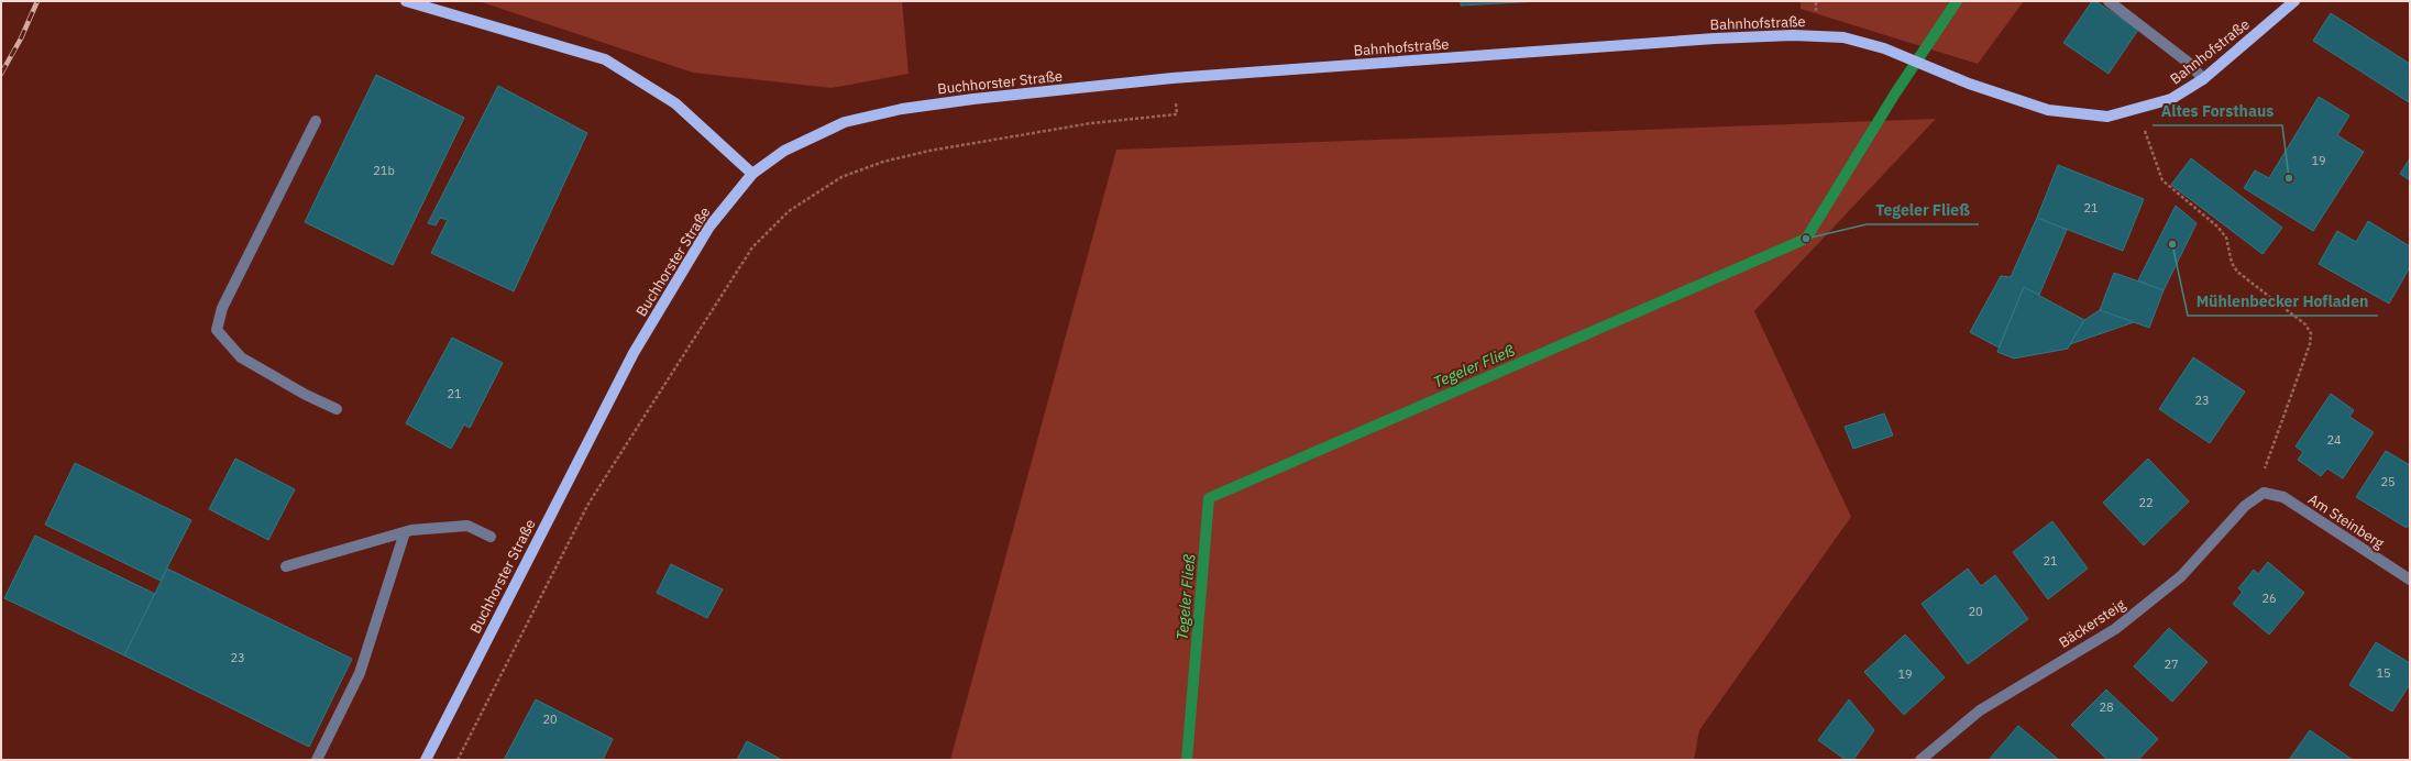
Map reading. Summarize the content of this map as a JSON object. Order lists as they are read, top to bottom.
{
  "streets": {
    "main road": ["Bahnhofstraße", "Buchhorster Straße"],
    "street": ["Am Steinberg", "Bäckersteig"]
  },
  "crossings": [
    ["Bahnhofstraße", "Buchhorster Straße"],
    ["Am Steinberg", "Bäckersteig"]
  ],
  "water": ["Tegeler Fließ"],
  "places": ["Altes Forsthaus", "Tegeler Fließ", "Mühlenbecker Hofladen"],
  "house_numbers": [
    "19",
    "21b",
    "21",
    "21",
    "23",
    "24",
    "25",
    "22",
    "21",
    "26",
    "20",
    "23",
    "27",
    "15",
    "19",
    "28",
    "20"
  ]
}
